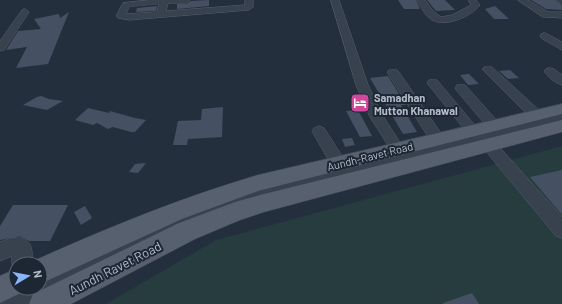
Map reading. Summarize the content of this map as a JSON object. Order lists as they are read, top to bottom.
{
  "streets": {
    "main road": ["Aundh-Ravet Road", "Aundh Ravet Road"]
  },
  "crossings": [
    ["Aundh-Ravet Road", "Aundh Ravet Road"]
  ],
  "places": {
    "hotel": ["Samadhan Mutton Khanawal"]
  },
  "north": "right"
}
